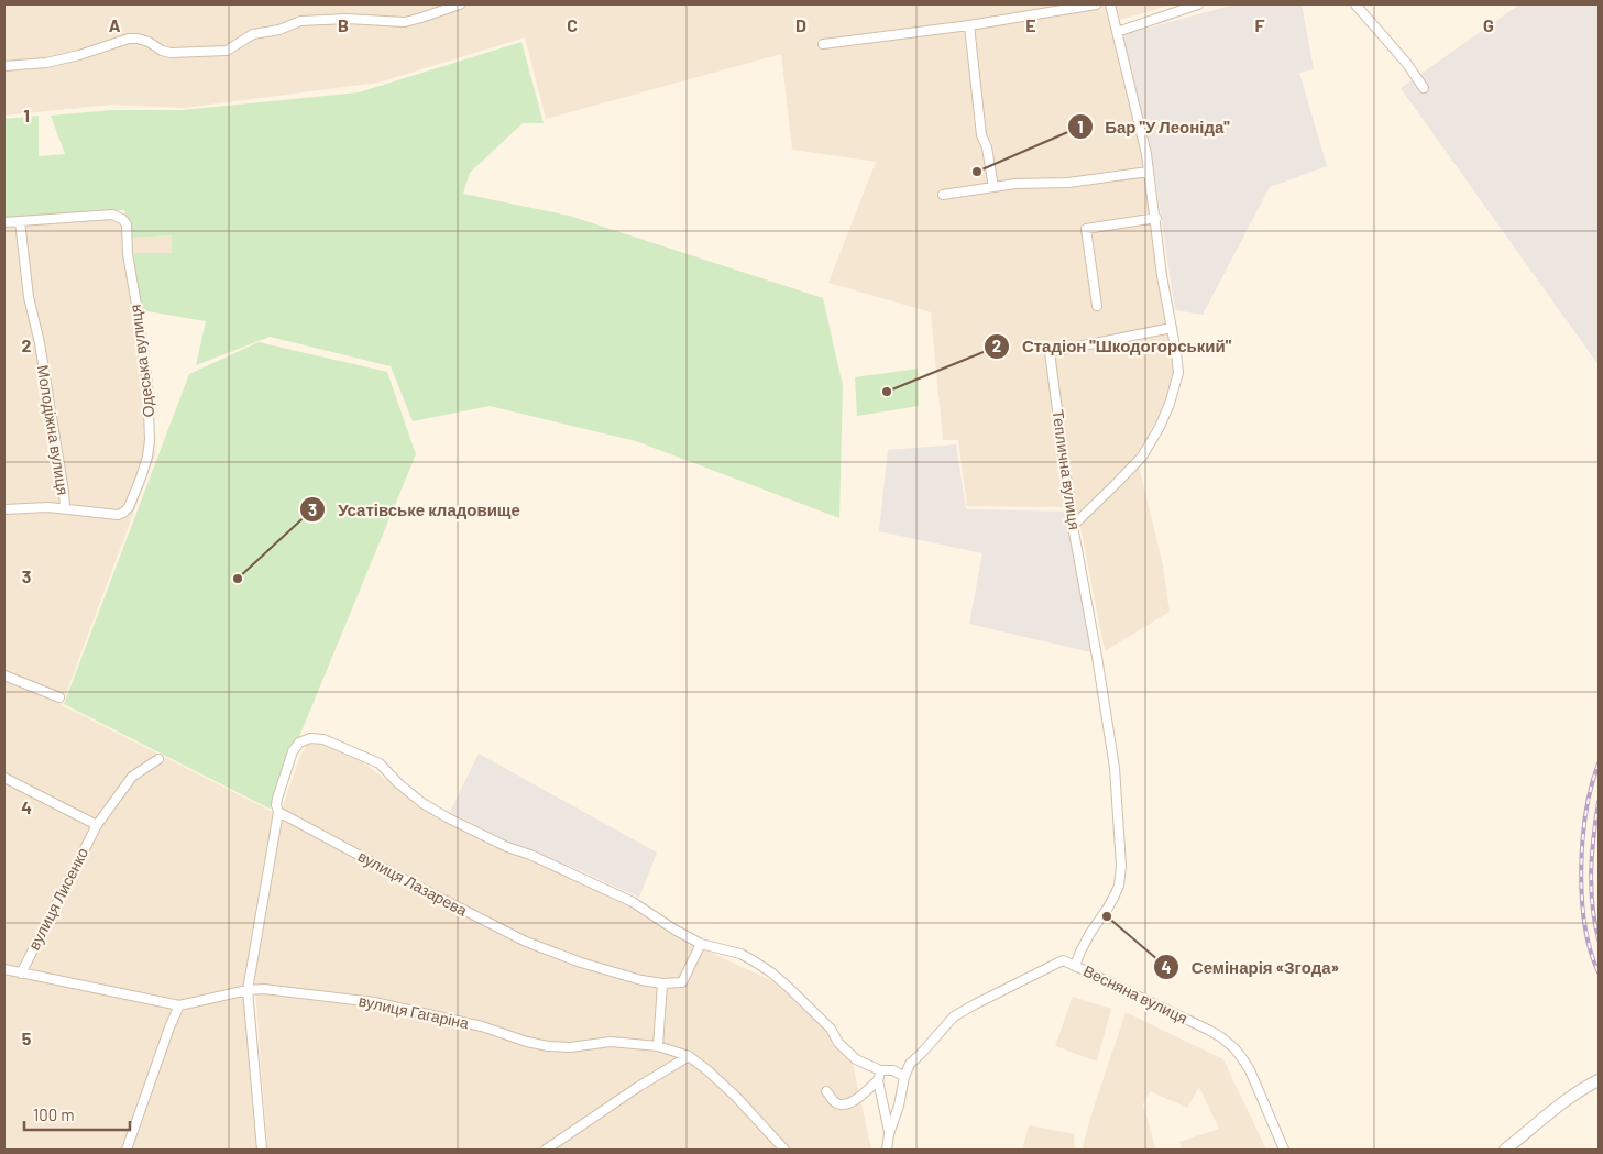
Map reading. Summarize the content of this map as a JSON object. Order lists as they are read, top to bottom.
{
  "streets": {
    "street": [
      "Одеська вулиця",
      "Молодіжна вулиця",
      "Теплична вулиця",
      "вулиця Лазарева",
      "вулиця Лисенко",
      "Весняна вулиця",
      "вулиця Гагаріна"
    ]
  },
  "crossings": [
    ["Одеська вулиця", "Молодіжна вулиця"],
    ["Теплична вулиця", "Весняна вулиця"],
    ["вулиця Лисенко", "вулиця Гагаріна"]
  ],
  "places": [
    "Бар \"У Леоніда\"",
    "Стадіон \"Шкодогорський\"",
    "Усатівське кладовище",
    "Семінарія «Згода»"
  ],
  "scale_bar": "100 m",
  "grid": {
    "columns": [
      "A",
      "B",
      "C",
      "D",
      "E",
      "F",
      "G"
    ],
    "rows": [
      "1",
      "2",
      "3",
      "4",
      "5"
    ]
  }
}
